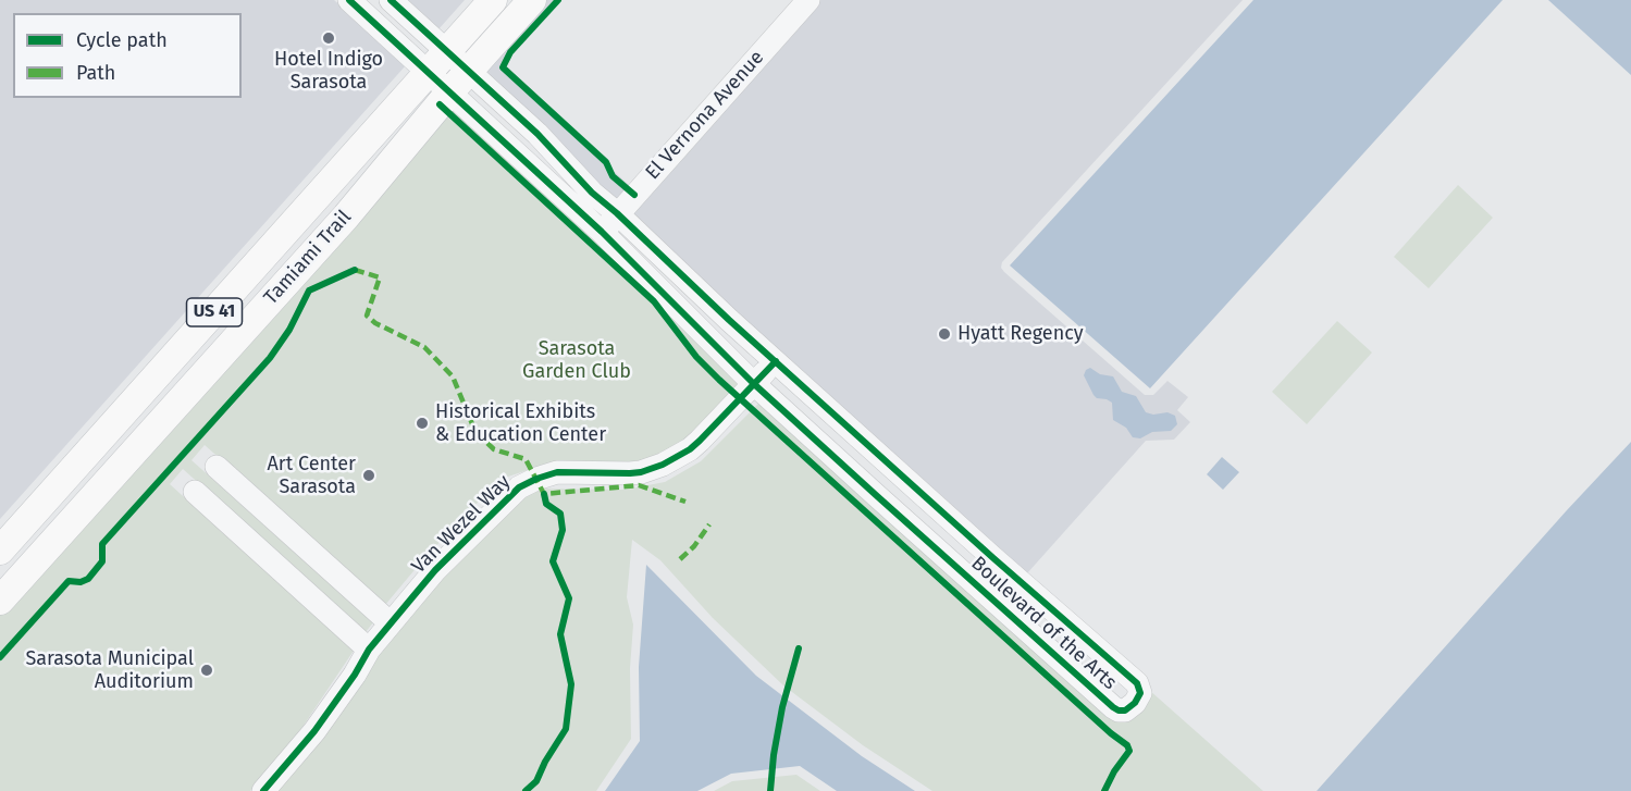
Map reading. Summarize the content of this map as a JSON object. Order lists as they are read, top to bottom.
{
  "streets": {
    "main road": ["Tamiami Trail", "US 41"],
    "street": ["El Vernona Avenue", "Van Wezel Way", "Boulevard of the Arts"]
  },
  "crossings": [
    ["El Vernona Avenue", "Boulevard of the Arts"],
    ["Tamiami Trail", "Boulevard of the Arts"],
    ["Van Wezel Way", "Boulevard of the Arts"]
  ],
  "parks": ["Sarasota Garden Club"],
  "places": [
    "Hotel Indigo Sarasota",
    "Hyatt Regency",
    "Historical Exhibits & Education Center",
    "Art Center Sarasota",
    "Sarasota Municipal Auditorium"
  ],
  "legend": ["Cycle path", "Path"]
}
